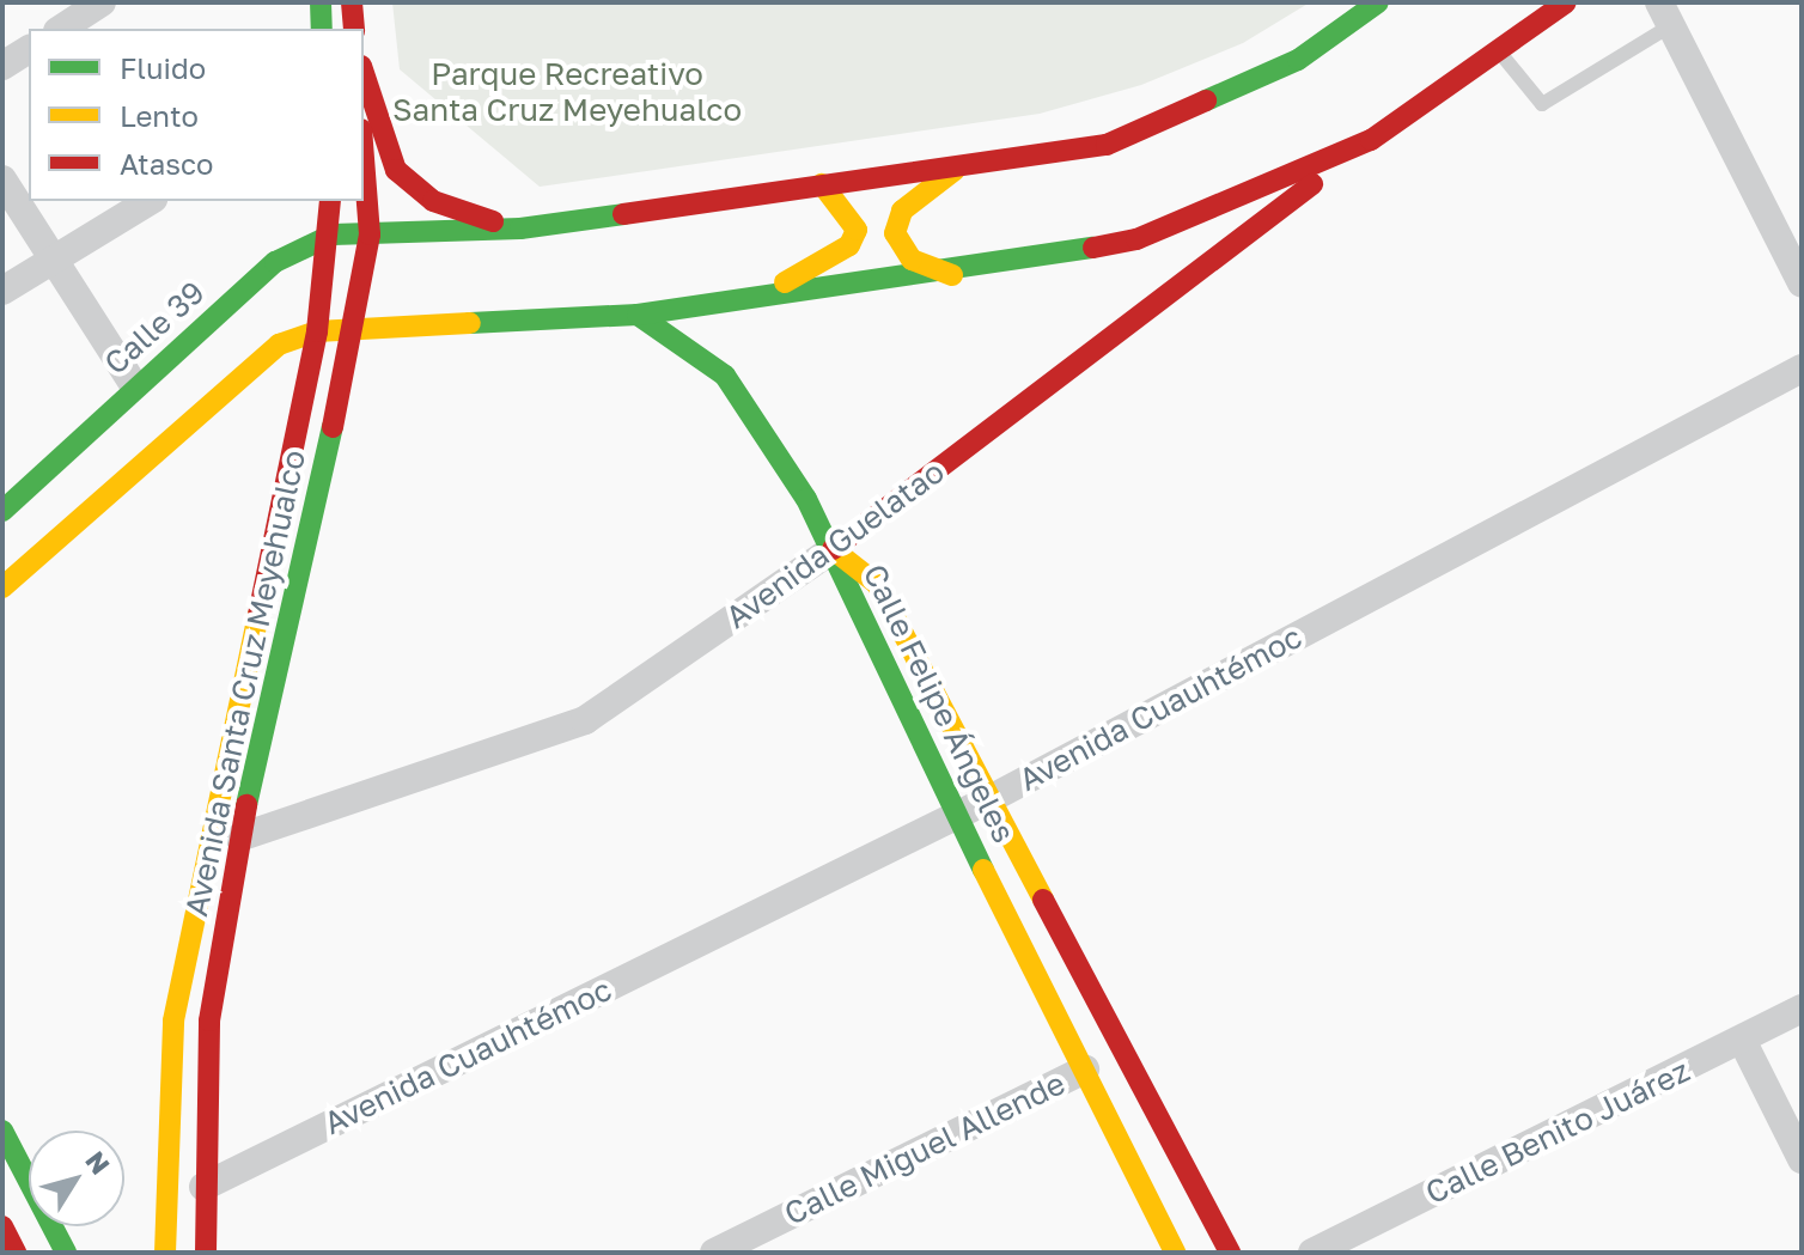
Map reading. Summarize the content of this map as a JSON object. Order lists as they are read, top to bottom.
{
  "streets": {
    "street": [
      "Calle 39",
      "Avenida Guelatao",
      "Avenida Santa Cruz Meyehualco",
      "Calle Felipe Ángeles",
      "Avenida Cuauhtémoc",
      "Calle Benito Juárez",
      "Calle Miguel Allende"
    ]
  },
  "crossings": [
    ["Calle 39", "Avenida Santa Cruz Meyehualco"],
    ["Avenida Guelatao", "Avenida Santa Cruz Meyehualco"],
    ["Avenida Guelatao", "Calle Felipe Ángeles"],
    ["Avenida Santa Cruz Meyehualco", "Avenida Cuauhtémoc"],
    ["Calle Felipe Ángeles", "Avenida Cuauhtémoc"],
    ["Calle Felipe Ángeles", "Calle Miguel Allende"]
  ],
  "parks": ["Parque Recreativo Santa Cruz Meyehualco"],
  "legend": ["Fluido", "Lento", "Atasco"],
  "north": "top right"
}
